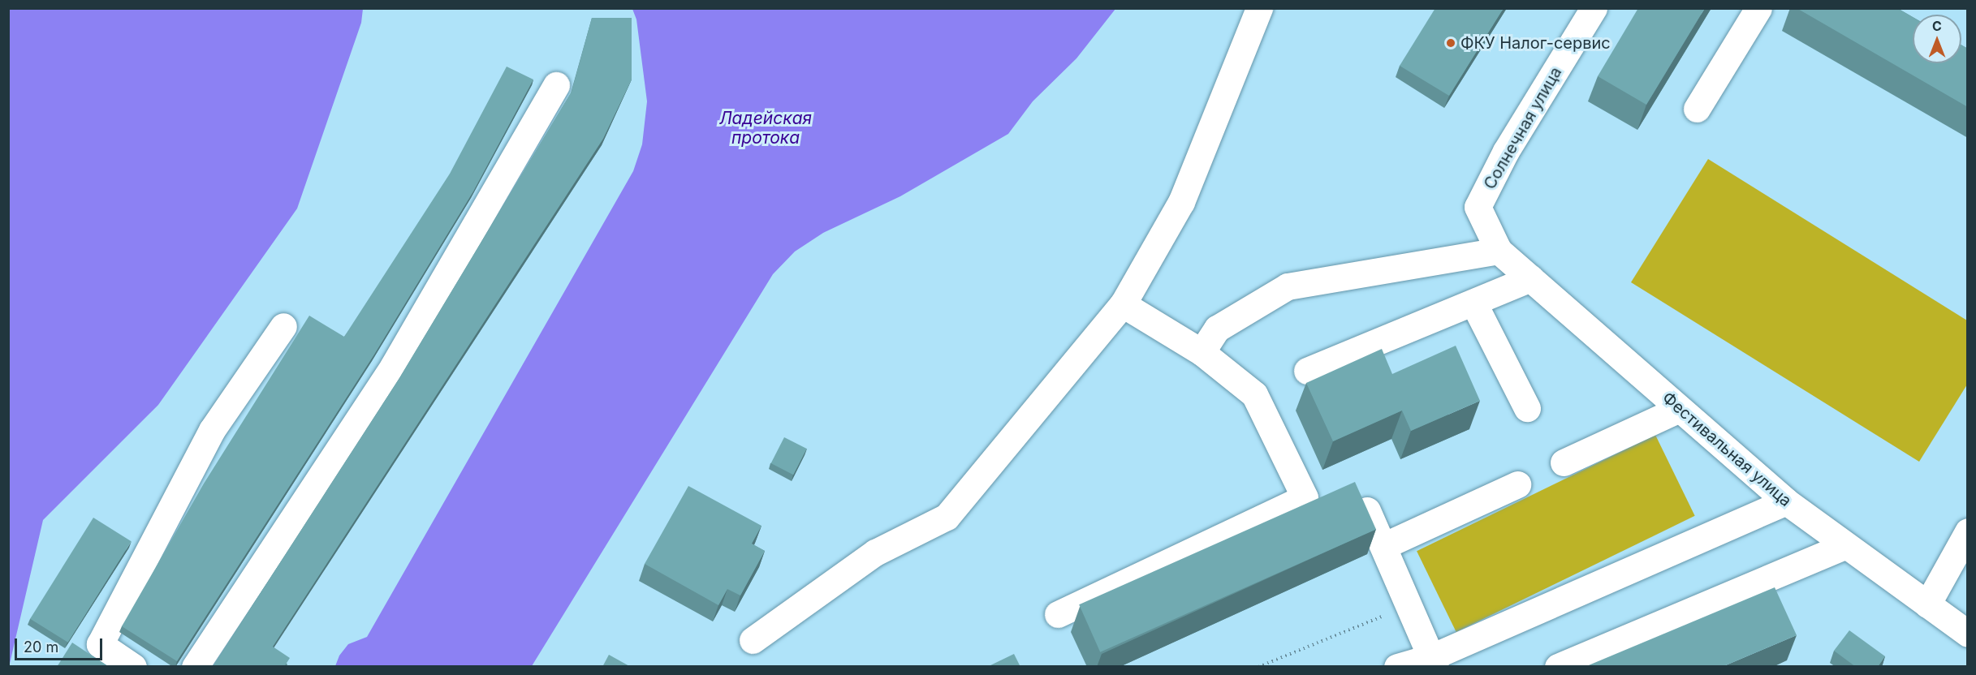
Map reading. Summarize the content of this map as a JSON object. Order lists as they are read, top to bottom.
{
  "streets": {
    "street": ["Солнечная улица", "Фестивальная улица"]
  },
  "crossings": [
    ["Солнечная улица", "Фестивальная улица"]
  ],
  "water": ["Ладейская протока"],
  "places": ["ФКУ Налог-сервис"],
  "scale_bar": "20 m",
  "north": "top"
}
